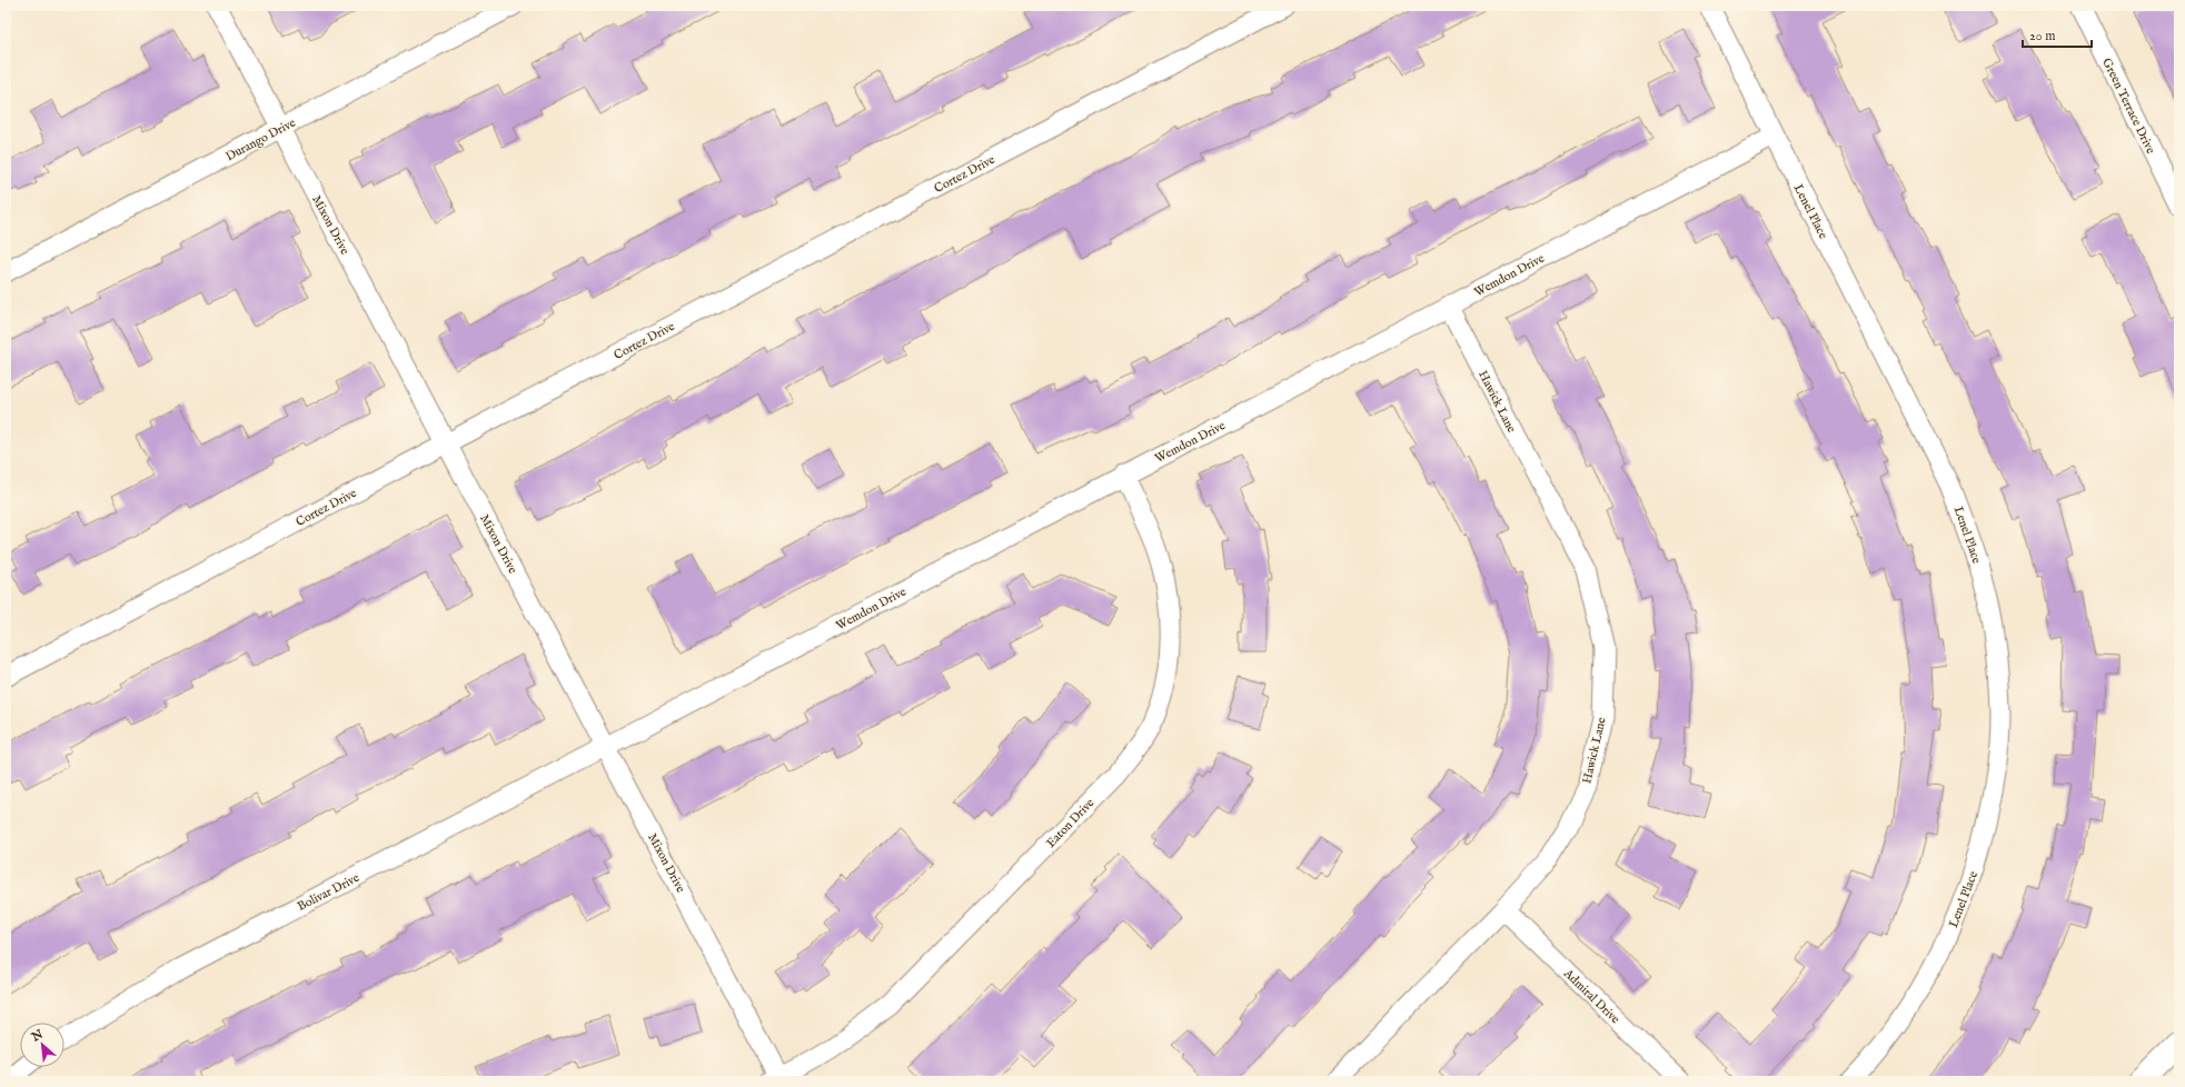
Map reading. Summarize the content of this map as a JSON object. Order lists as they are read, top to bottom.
{
  "streets": {
    "street": [
      "Green Terrace Drive",
      "Durango Drive",
      "Cortez Drive",
      "Lenel Place",
      "Mixon Drive",
      "Wemdon Drive",
      "Hawick Lane",
      "Eaton Drive",
      "Bolivar Drive",
      "Admiral Drive"
    ]
  },
  "crossings": [
    ["Durango Drive", "Mixon Drive"],
    ["Cortez Drive", "Mixon Drive"],
    ["Lenel Place", "Wemdon Drive"],
    ["Mixon Drive", "Wemdon Drive"],
    ["Mixon Drive", "Eaton Drive"],
    ["Mixon Drive", "Bolivar Drive"],
    ["Wemdon Drive", "Hawick Lane"],
    ["Wemdon Drive", "Eaton Drive"],
    ["Wemdon Drive", "Bolivar Drive"],
    ["Hawick Lane", "Admiral Drive"]
  ],
  "scale_bar": "20 m",
  "north": "top left"
}
